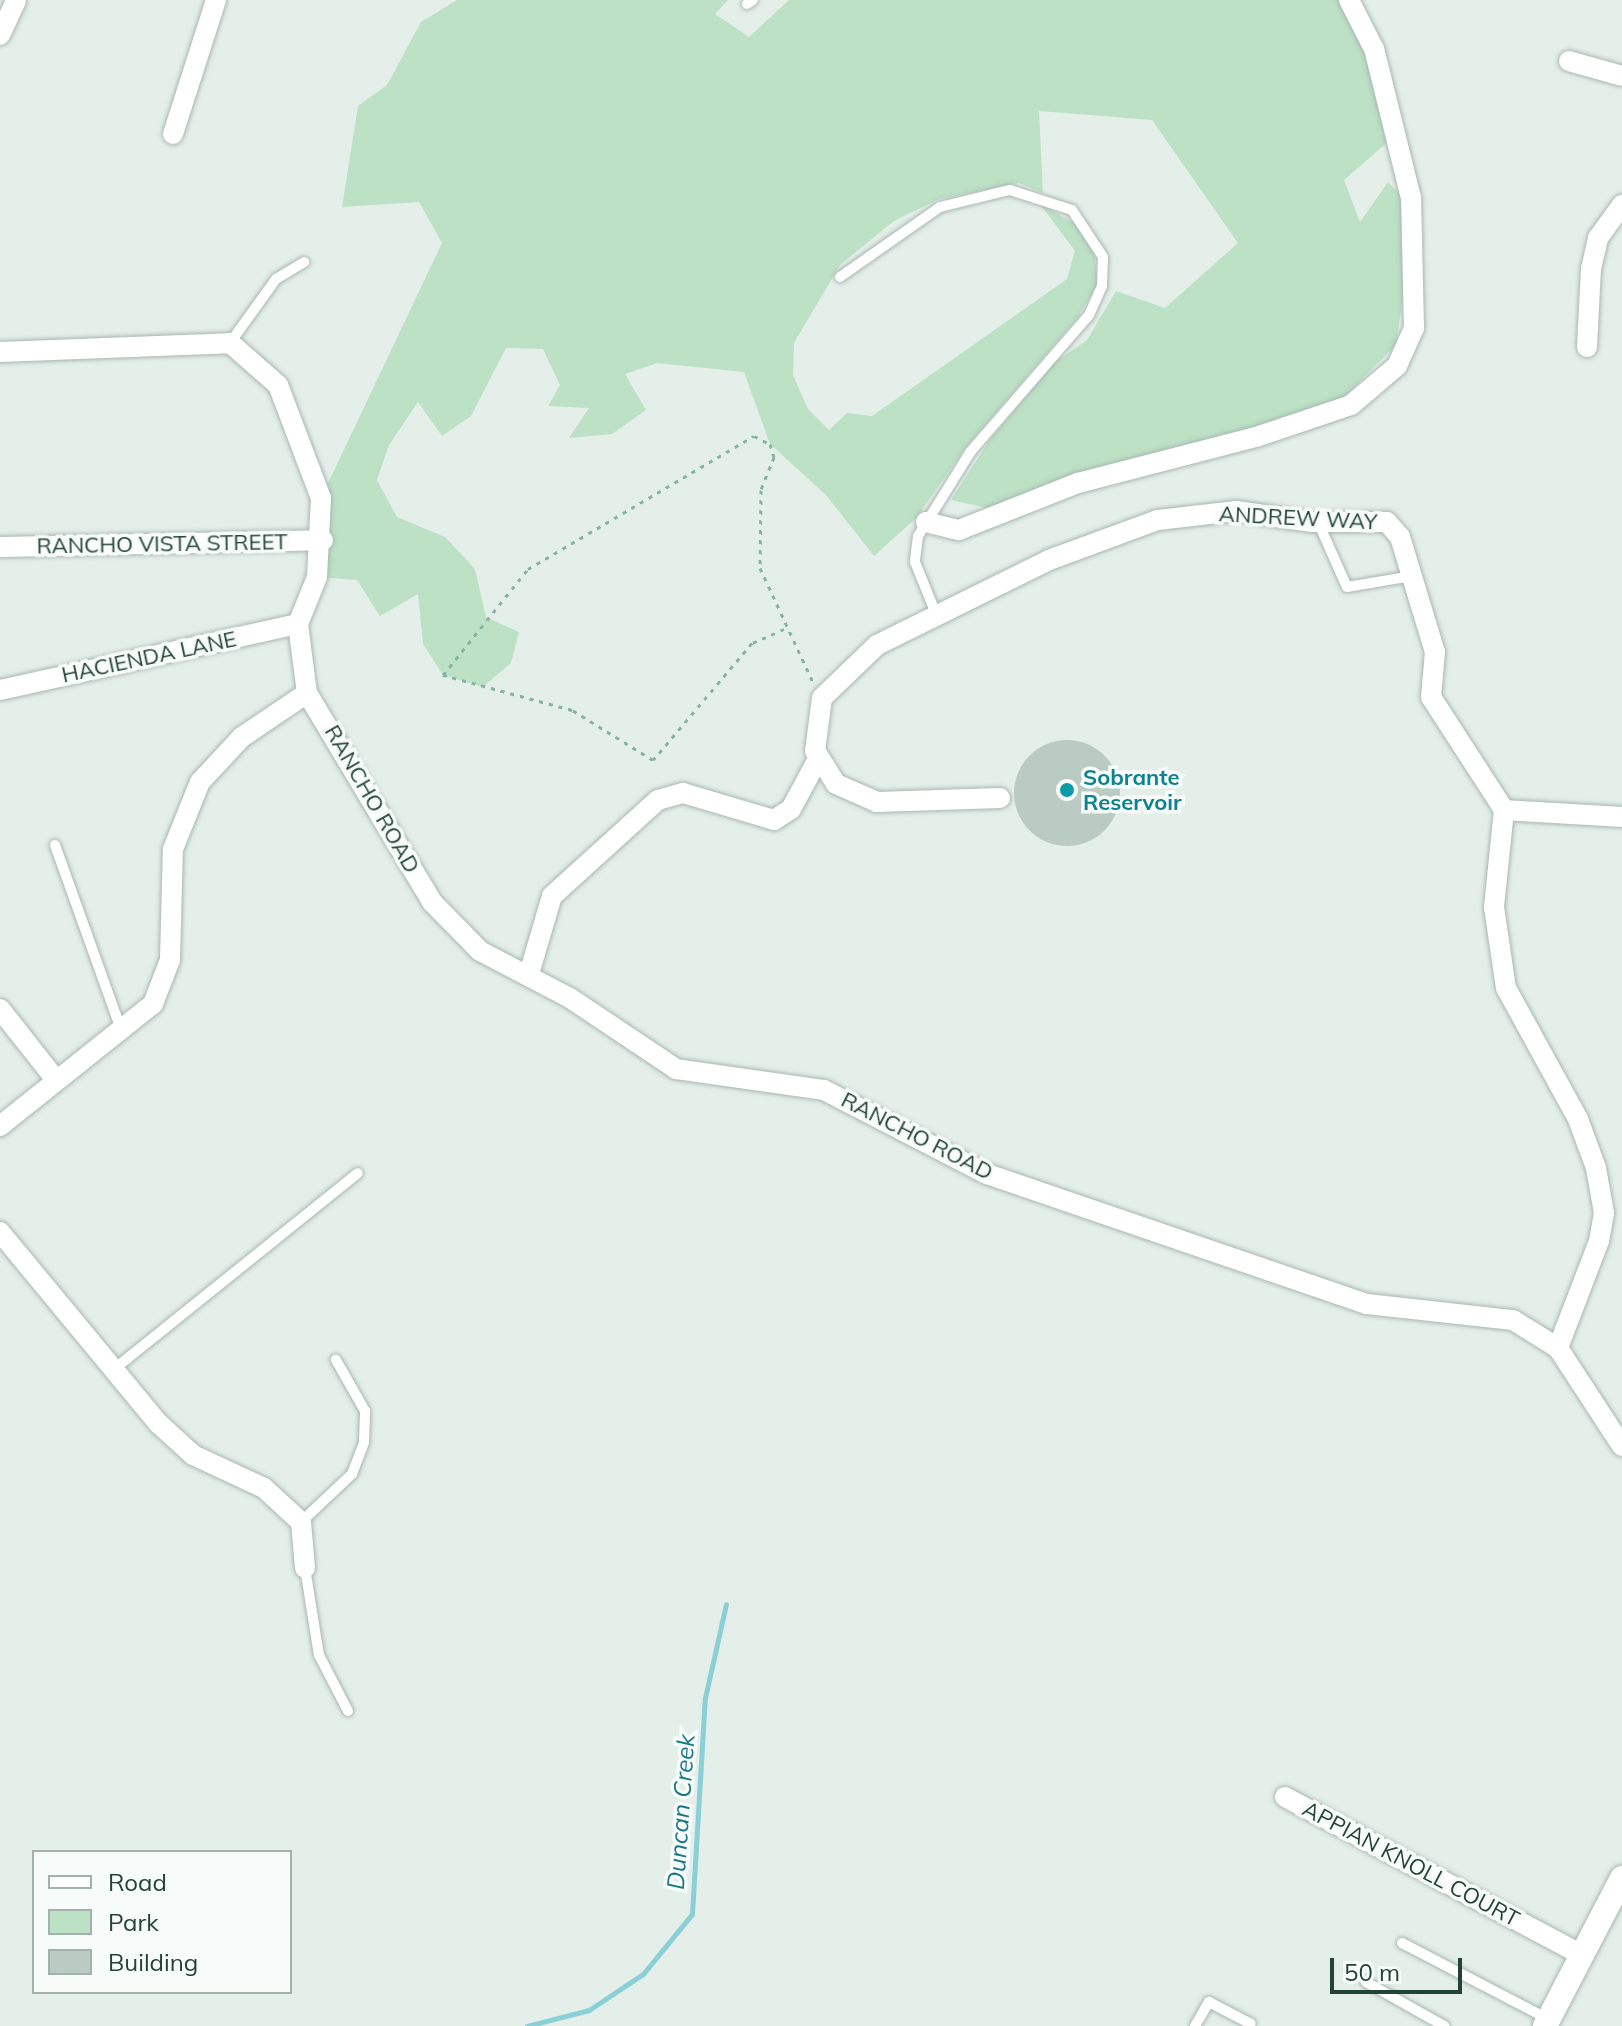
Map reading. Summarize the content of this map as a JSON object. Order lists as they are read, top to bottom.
{
  "streets": {
    "street": [
      "ANDREW WAY",
      "RANCHO VISTA STREET",
      "HACIENDA LANE",
      "RANCHO ROAD",
      "APPIAN KNOLL COURT"
    ]
  },
  "water": ["Duncan Creek"],
  "places": ["Sobrante Reservoir"],
  "legend": ["Road", "Park", "Building"],
  "scale_bar": "50 m"
}
